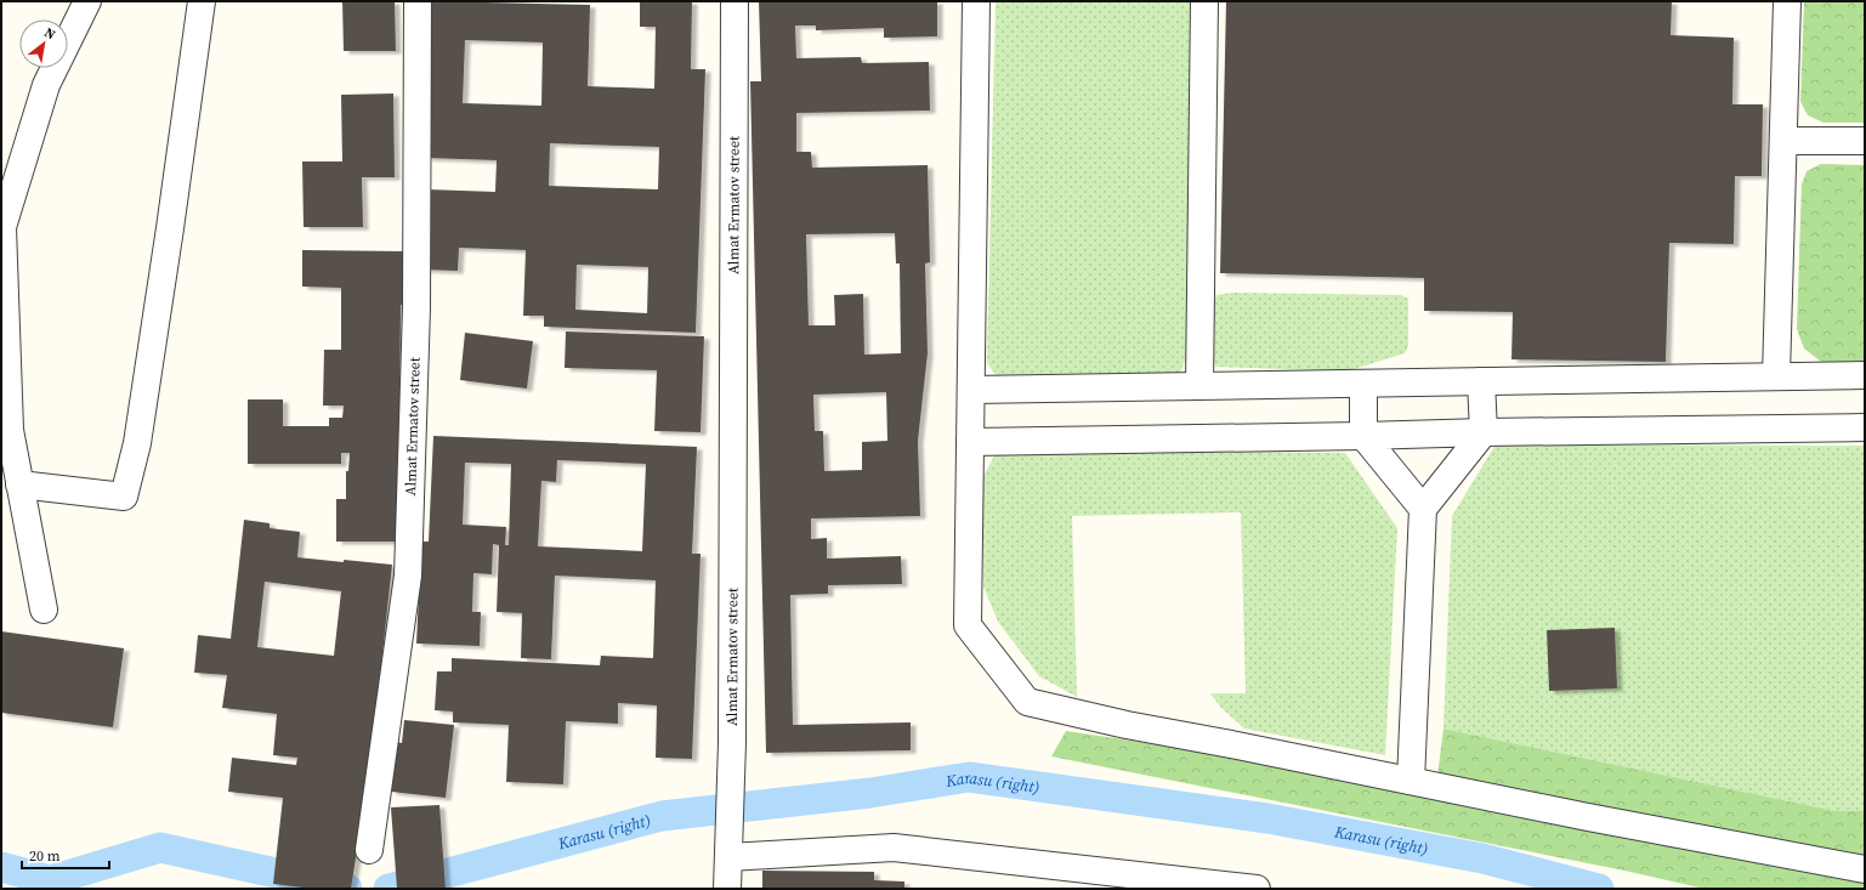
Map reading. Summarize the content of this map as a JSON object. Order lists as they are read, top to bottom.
{
  "streets": {
    "street": ["Almat Ermatov street"]
  },
  "water": ["Karasu (right)"],
  "scale_bar": "20 m",
  "north": "top right"
}
